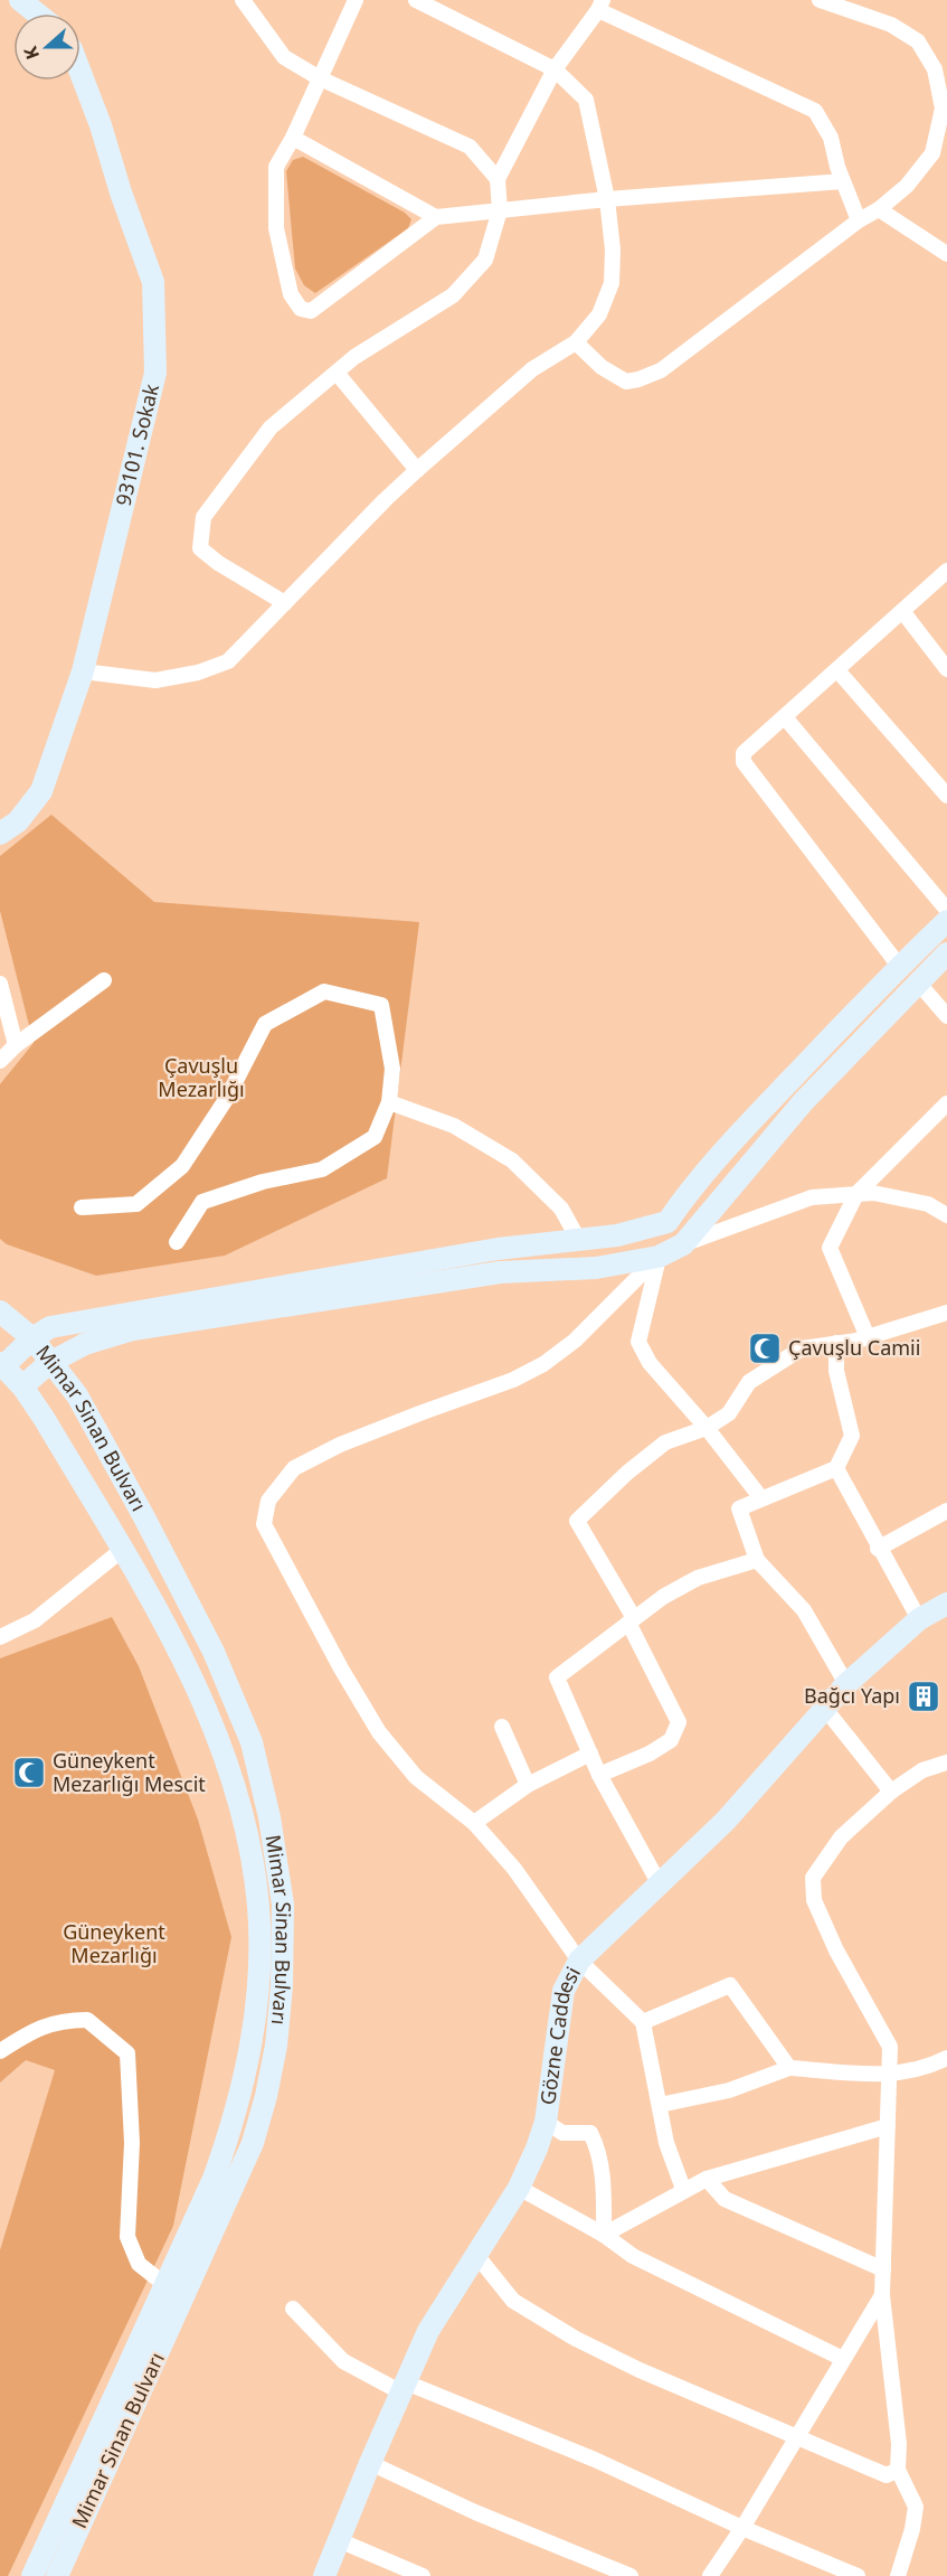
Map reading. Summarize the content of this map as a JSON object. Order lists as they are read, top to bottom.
{
  "streets": {
    "main road": ["93101. Sokak", "Mimar Sinan Bulvarı", "Gözne Caddesi"]
  },
  "parks": ["Çavuşlu Mezarlığı", "Güneykent Mezarlığı"],
  "places": {
    "mosque": ["Çavuşlu Camii", "Güneykent Mezarlığı Mescit"],
    "building": ["Bağcı Yapı"]
  },
  "north": "left"
}
